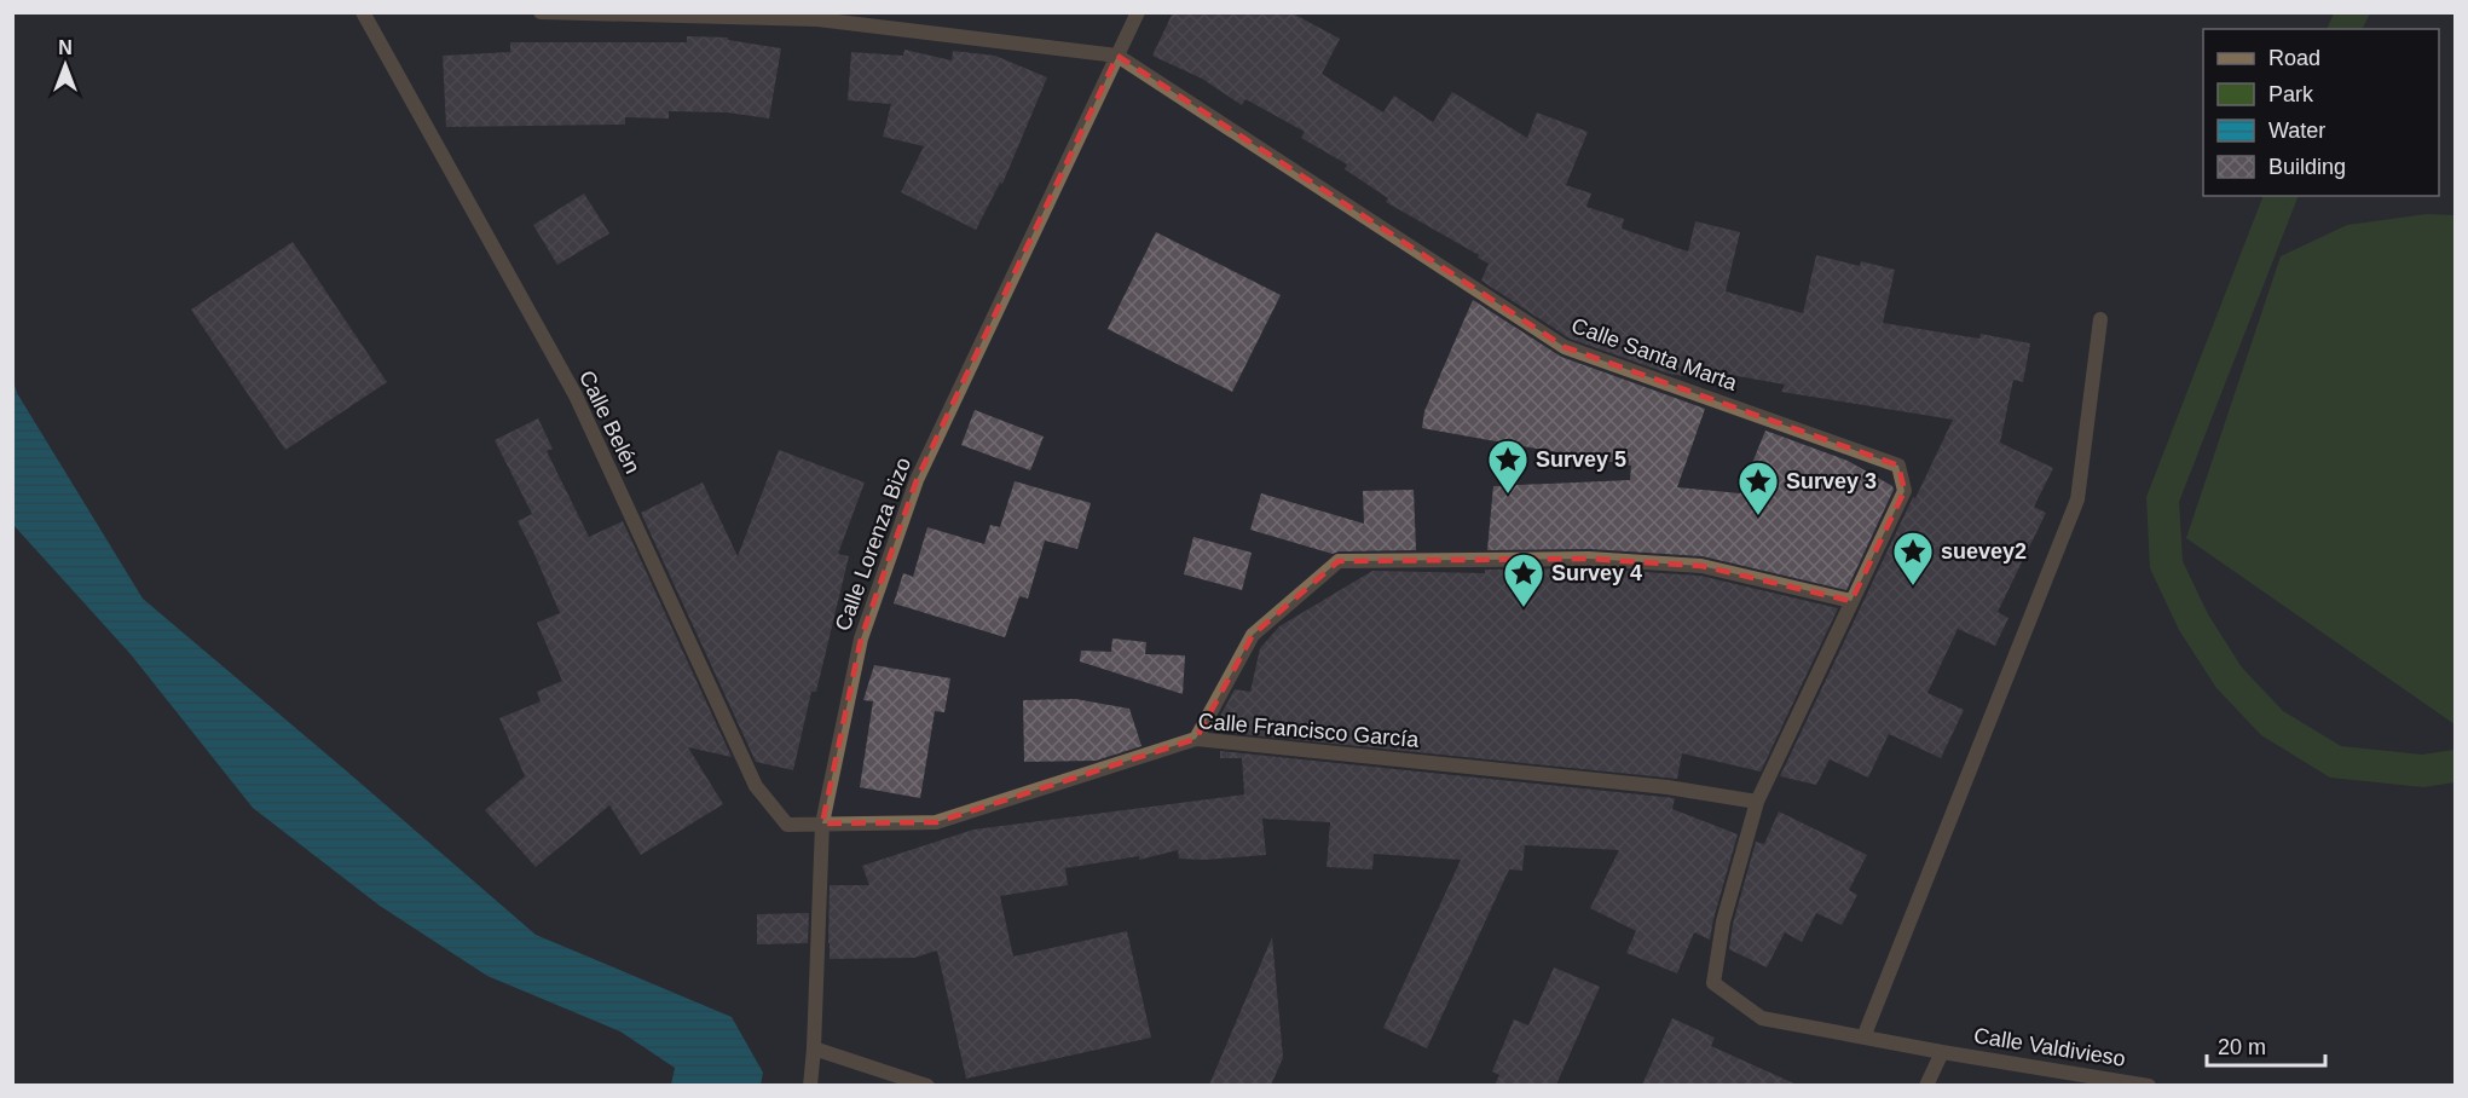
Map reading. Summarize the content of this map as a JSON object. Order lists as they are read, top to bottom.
{
  "streets": {
    "street": [
      "Calle Santa Marta",
      "Calle Belén",
      "Calle Lorenza Bizo",
      "Calle Francisco García",
      "Calle Valdivieso"
    ]
  },
  "crossings": [
    ["Calle Santa Marta", "Calle Lorenza Bizo"],
    ["Calle Santa Marta", "Calle Francisco García"],
    ["Calle Santa Marta", "Calle Valdivieso"],
    ["Calle Belén", "Calle Lorenza Bizo"],
    ["Calle Belén", "Calle Francisco García"],
    ["Calle Lorenza Bizo", "Calle Francisco García"]
  ],
  "places": {
    "place": [
      "Survey 5",
      "Survey 3",
      "suevey2",
      "Survey 4"
    ]
  },
  "legend": [
    "Road",
    "Park",
    "Water",
    "Building"
  ],
  "scale_bar": "20 m",
  "north": "top"
}
